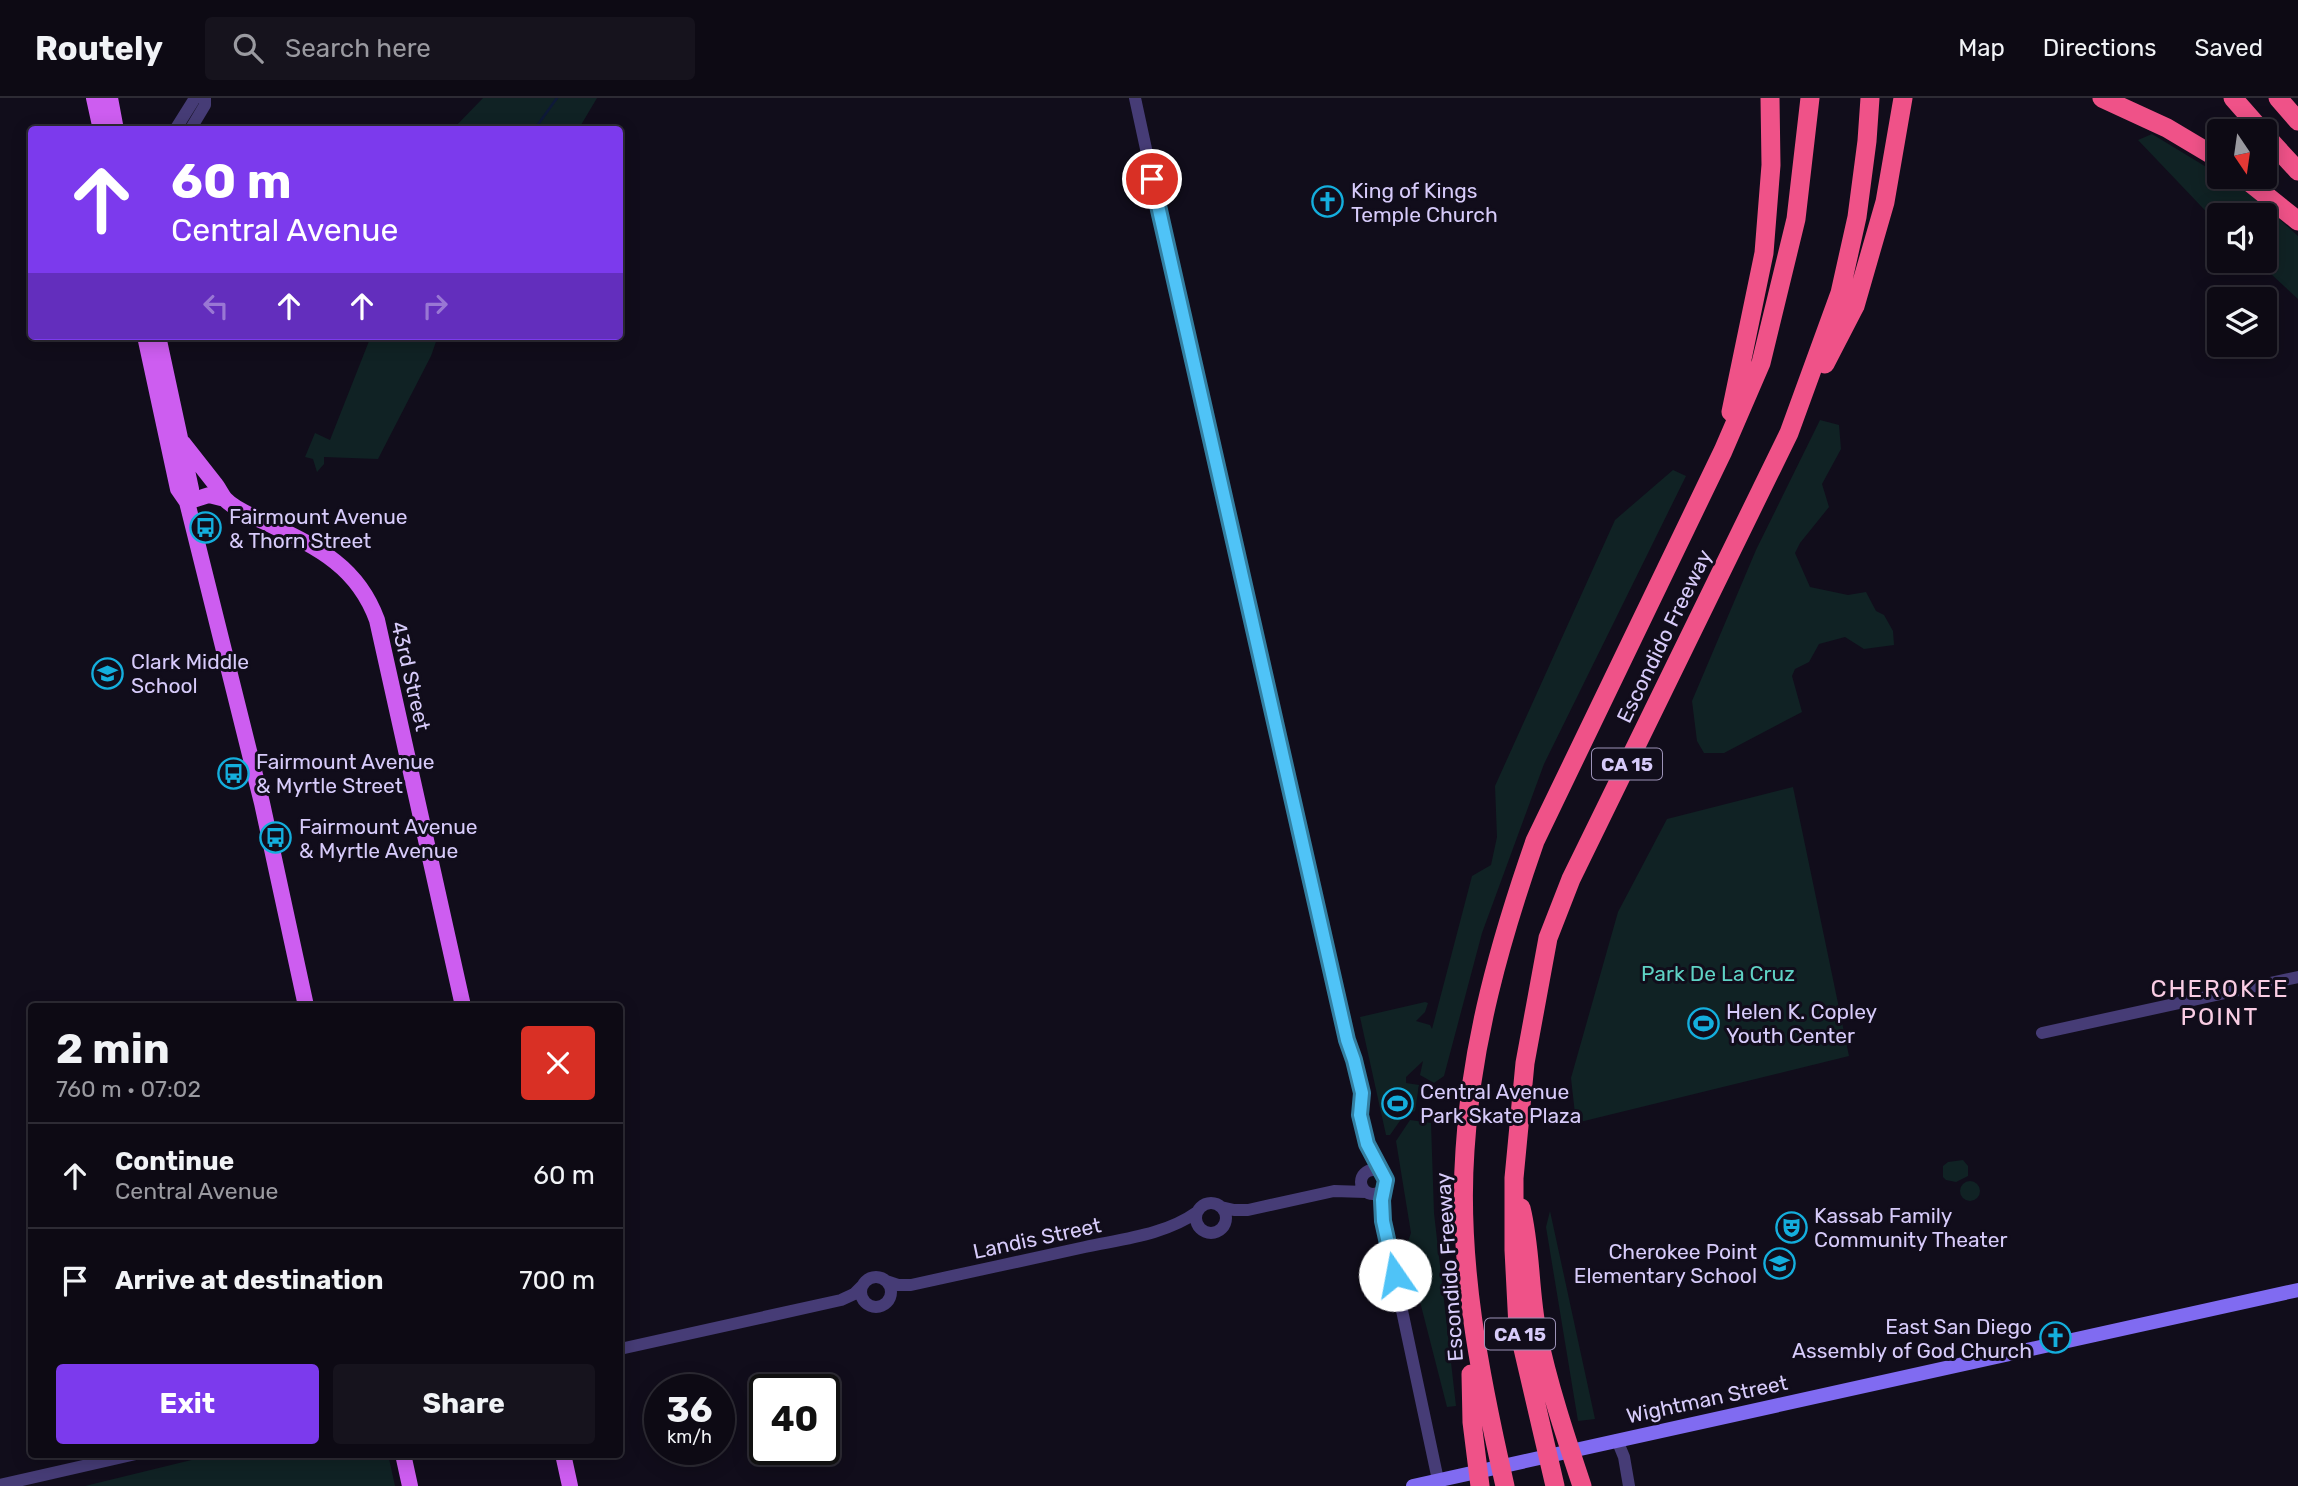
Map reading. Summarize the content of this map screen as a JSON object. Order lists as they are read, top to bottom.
{
  "streets": {
    "highway": ["Escondido Freeway", "CA 15"],
    "main road": ["43rd Street", "Wightman Street"],
    "street": ["Landis Street"]
  },
  "districts": ["CHEROKEE POINT"],
  "parks": ["Park De La Cruz"],
  "places": {
    "church": ["King of Kings Temple Church", "East San Diego Assembly of God Church"],
    "bus stop": ["Fairmount Avenue & Thorn Street", "Fairmount Avenue & Myrtle Street", "Fairmount Avenue & Myrtle Avenue"],
    "school or university": ["Clark Middle School", "Cherokee Point Elementary School"],
    "sports": ["Helen K. Copley Youth Center", "Central Avenue Park Skate Plaza"],
    "theatre": ["Kassab Family Community Theater"]
  },
  "north": "bottom",
  "page": {
    "header": "Routely",
    "search": "Search here",
    "nav": ["Map", "Directions", "Saved"],
    "turn": ["60 m", "Central Avenue"],
    "heading": ["2 min", "760 m · 07:02"],
    "list": [
      {
        "name": "Continue",
        "note": "Central Avenue",
        "value": "60 m"
      },
      {
        "name": "Arrive at destination",
        "value": "700 m"
      }
    ],
    "buttons": ["Exit", "Share"],
    "speed": "36 km/h",
    "limit": "40"
  }
}
